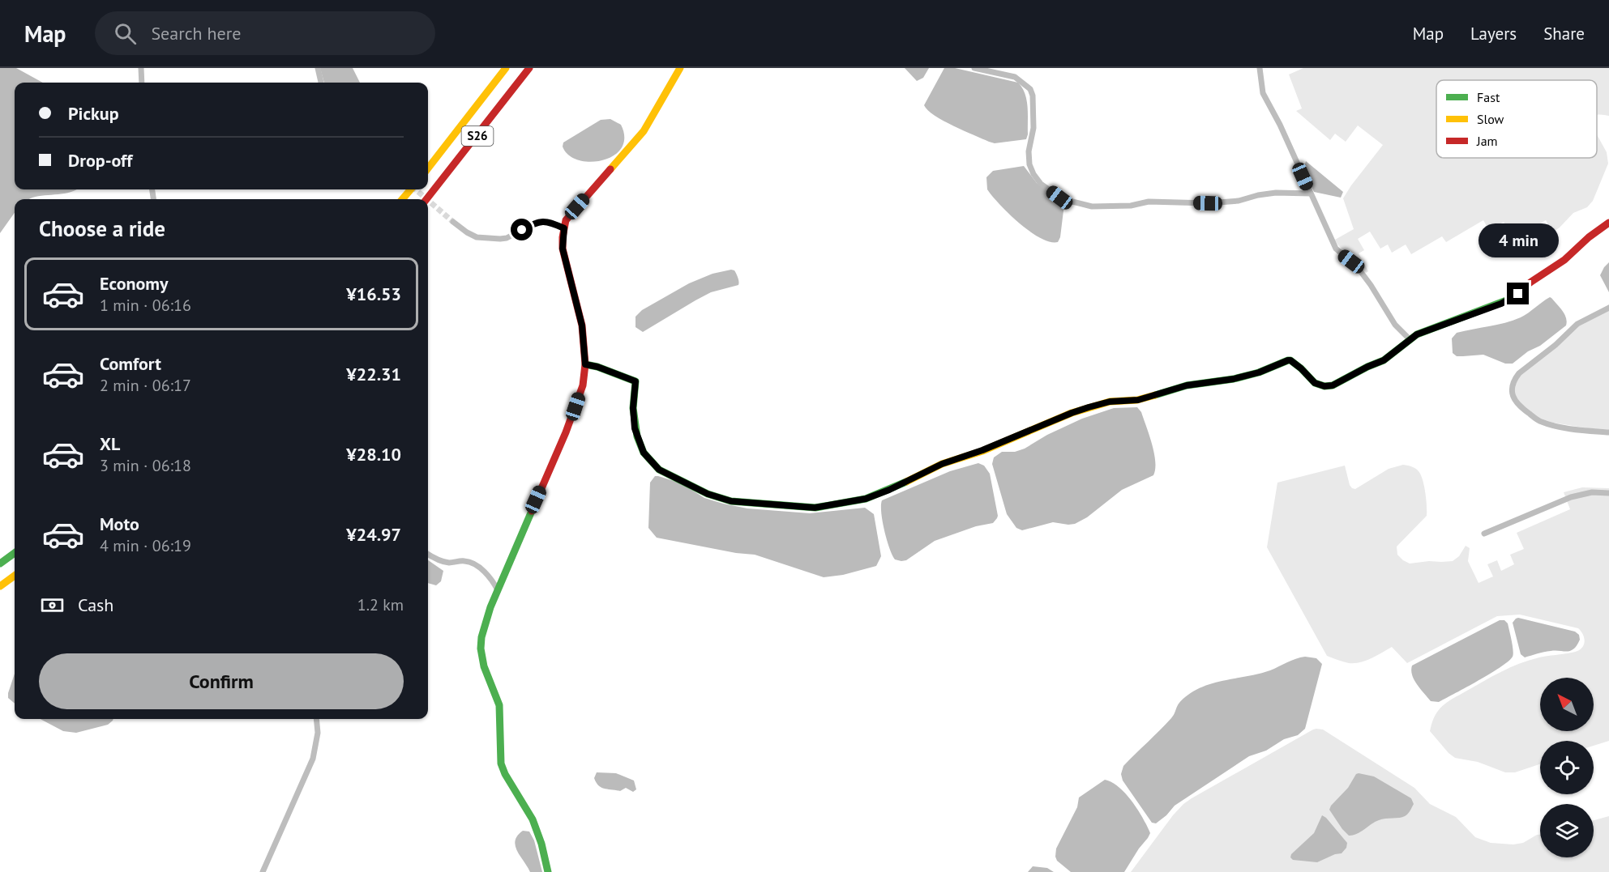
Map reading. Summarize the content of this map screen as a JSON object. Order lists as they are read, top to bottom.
{
  "streets": {
    "main road": ["S26"]
  },
  "legend": ["Fast", "Slow", "Jam"],
  "north": "top left",
  "page": {
    "header": "Map",
    "search": "Search here",
    "nav": ["Map", "Layers", "Share"],
    "banner": ["Pickup", "Drop-off"],
    "heading": "Choose a ride",
    "bubble": "4 min",
    "list": [
      {
        "name": "Economy",
        "note": "1 min · 06:16",
        "value": "¥16.53"
      },
      {
        "name": "Comfort",
        "note": "2 min · 06:17",
        "value": "¥22.31"
      },
      {
        "name": "XL",
        "note": "3 min · 06:18",
        "value": "¥28.10"
      },
      {
        "name": "Moto",
        "note": "4 min · 06:19",
        "value": "¥24.97"
      }
    ],
    "pay": ["Cash", "1.2 km"],
    "buttons": "Confirm"
  }
}
